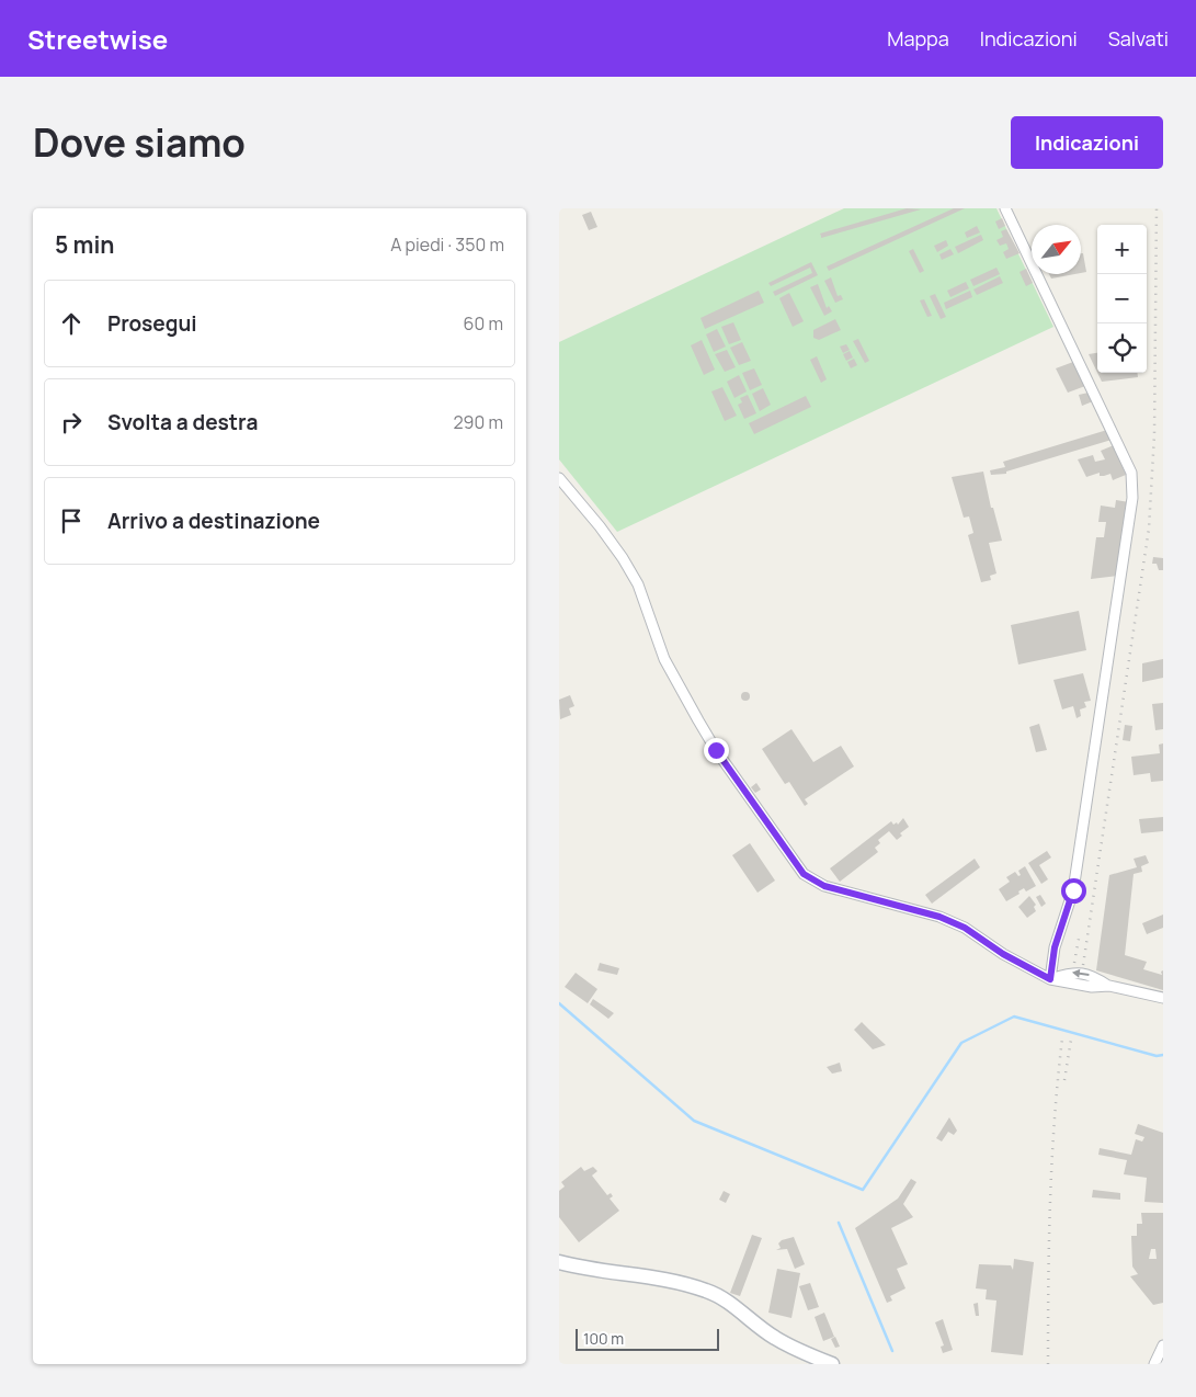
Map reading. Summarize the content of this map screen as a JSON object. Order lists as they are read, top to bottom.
{
  "scale_bar": "100 m",
  "north": "top right",
  "page": {
    "header": "Streetwise",
    "nav": ["Mappa", "Indicazioni", "Salvati"],
    "title": "Dove siamo",
    "buttons": "Indicazioni",
    "heading": ["5 min", "A piedi · 350 m"],
    "map_buttons": ["+", "−"],
    "list": [
      ["Prosegui", "60 m"],
      ["Svolta a destra", "290 m"],
      "Arrivo a destinazione"
    ],
    "scale": "100 m"
  }
}
